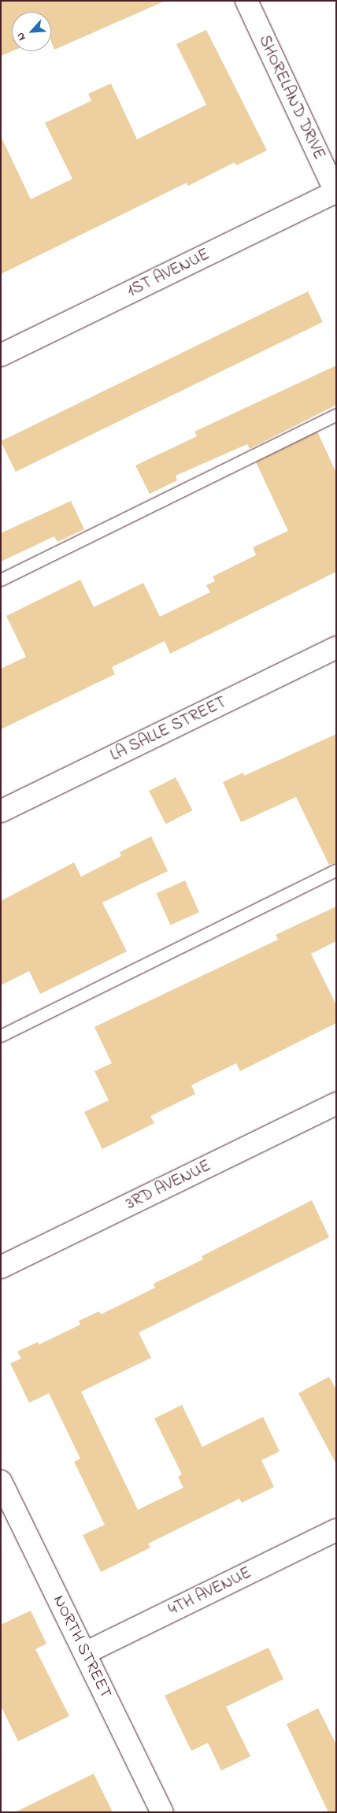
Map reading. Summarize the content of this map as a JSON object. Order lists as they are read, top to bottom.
{
  "streets": {
    "street": [
      "SHORELAND DRIVE",
      "1ST AVENUE",
      "LA SALLE STREET",
      "3RD AVENUE",
      "4TH AVENUE",
      "NORTH STREET"
    ]
  },
  "crossings": [
    ["SHORELAND DRIVE", "1ST AVENUE"],
    ["4TH AVENUE", "NORTH STREET"]
  ],
  "north": "bottom left"
}
